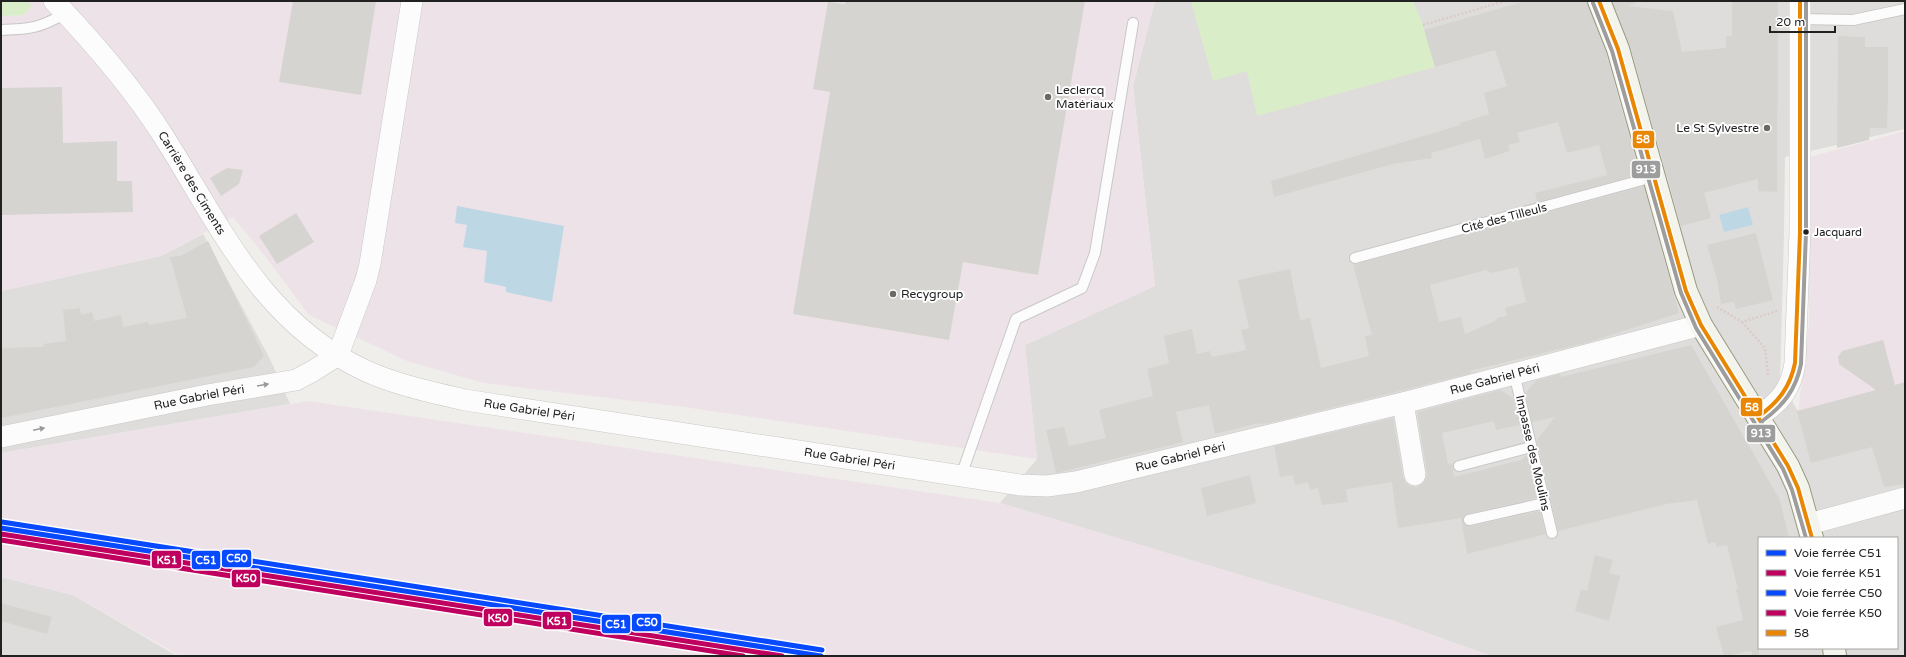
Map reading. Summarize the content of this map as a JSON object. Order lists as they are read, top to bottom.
{
  "streets": {
    "street": ["Carrière des Ciments", "Rue Gabriel Péri"],
    "lane": ["Cité des Tilleuls", "Impasse des Moulins"]
  },
  "crossings": [
    ["Carrière des Ciments", "Rue Gabriel Péri"],
    ["Rue Gabriel Péri", "Impasse des Moulins"]
  ],
  "places": [
    "Leclercq Matériaux",
    "Le St Sylvestre",
    "Jacquard",
    "Recygroup"
  ],
  "lines": [
    "transit line 58",
    "transit line 913",
    "rail line C50",
    "rail line C51",
    "rail line K51",
    "rail line K50"
  ],
  "legend": [
    "Voie ferrée C51",
    "Voie ferrée K51",
    "Voie ferrée C50",
    "Voie ferrée K50",
    "58"
  ],
  "scale_bar": "20 m"
}
